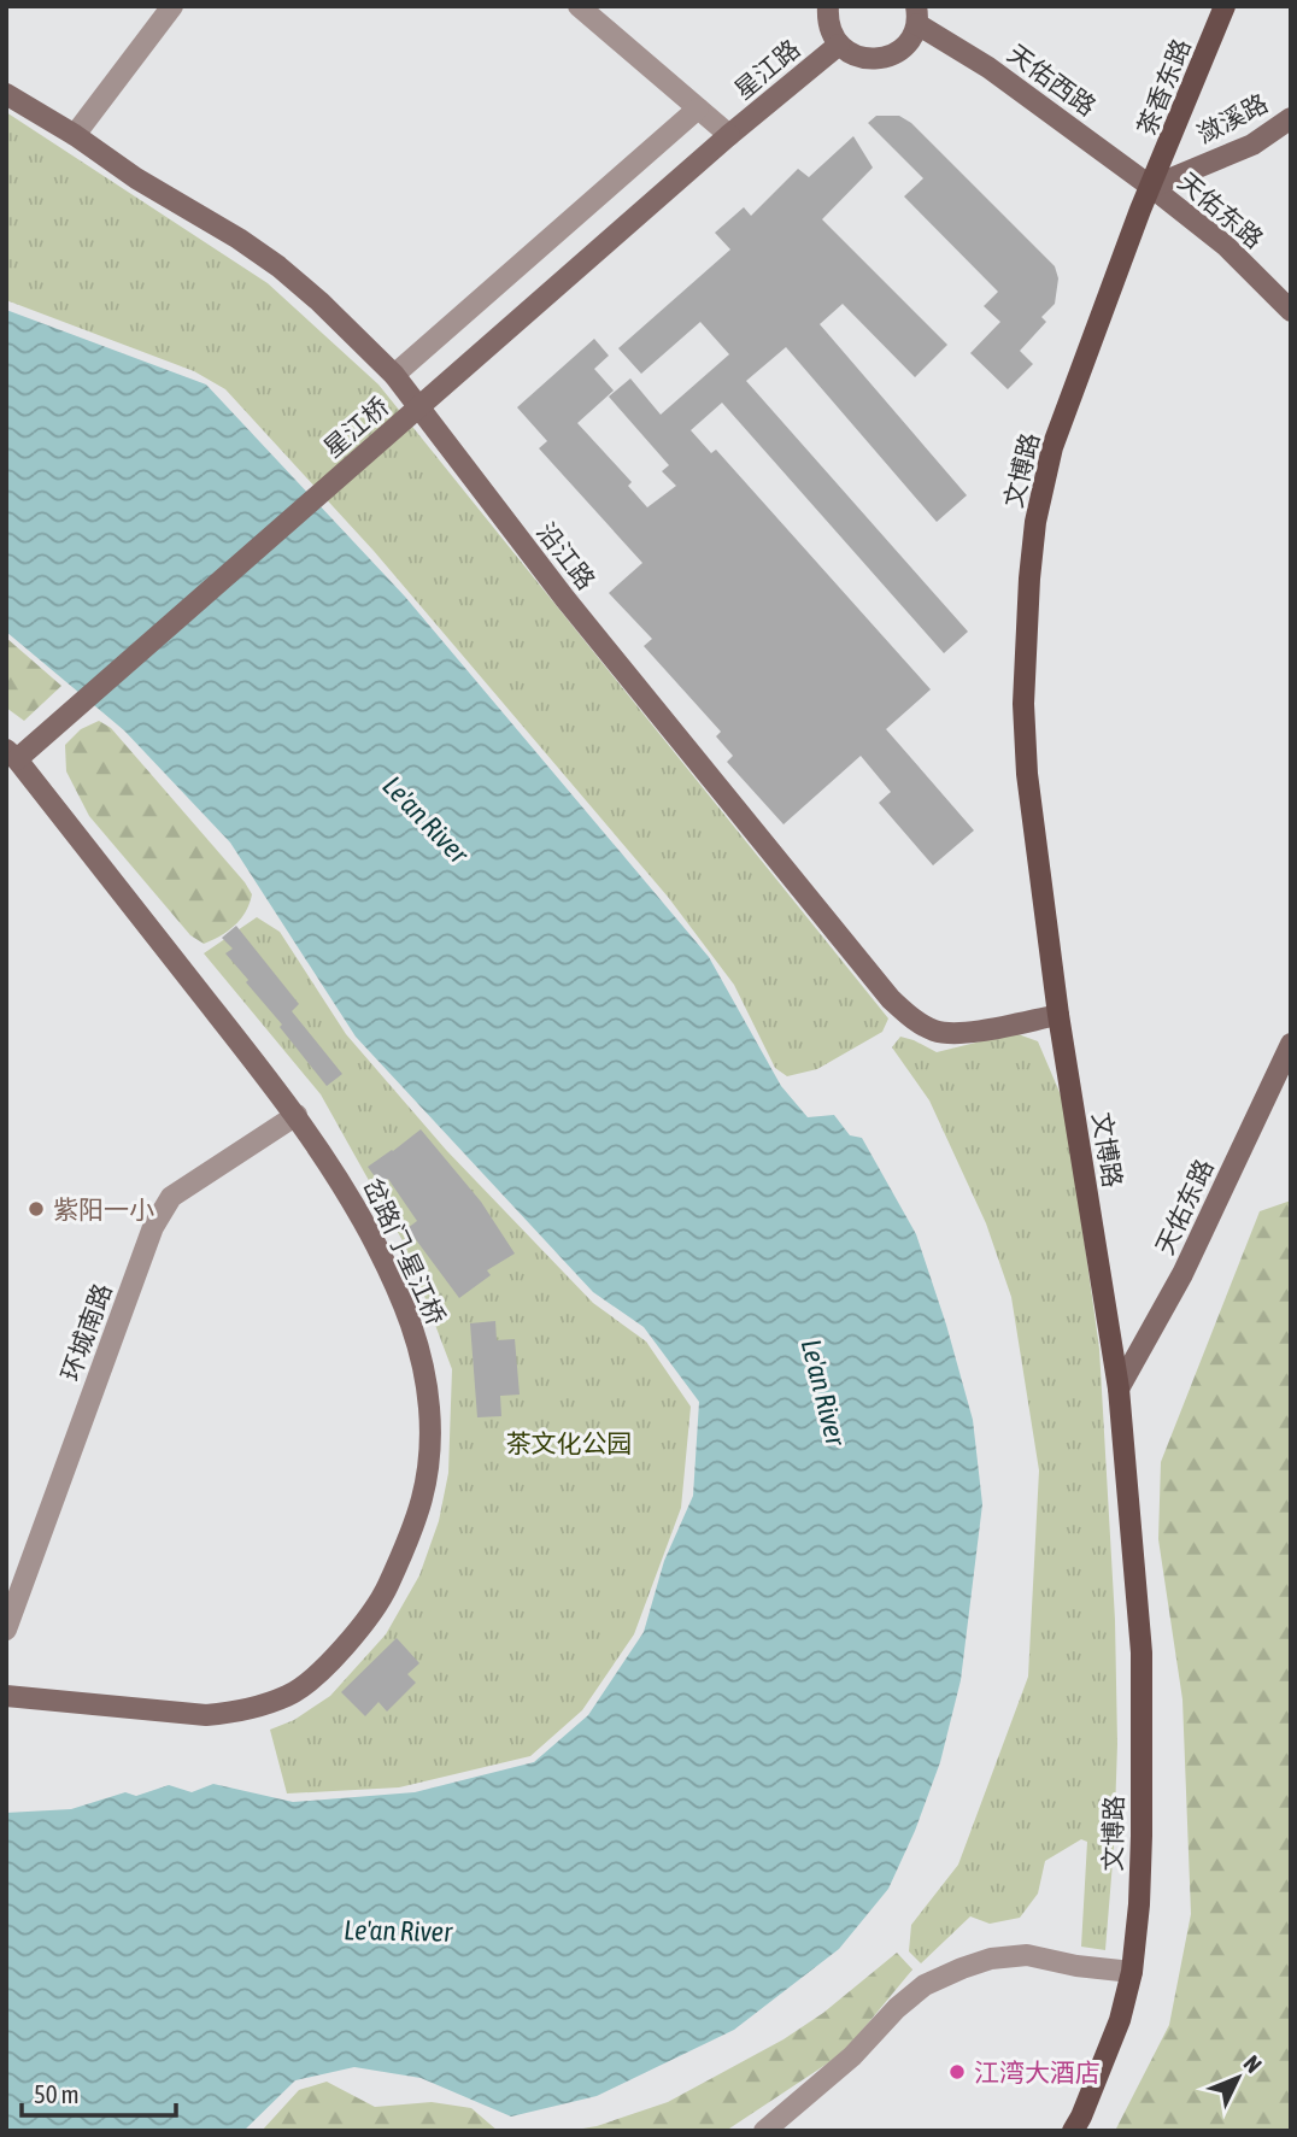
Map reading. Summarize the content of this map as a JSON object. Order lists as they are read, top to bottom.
{
  "streets": {
    "main road": ["茶香东路", "文博路"],
    "street": [
      "星江路",
      "天佑西路",
      "潋溪路",
      "天佑东路",
      "星江桥",
      "沿江路",
      "岔路门-星江桥",
      "环城南路"
    ]
  },
  "crossings": [
    ["星江路", "星江桥"],
    ["天佑西路", "茶香东路"],
    ["天佑西路", "潋溪路"],
    ["天佑西路", "天佑东路"],
    ["天佑西路", "文博路"],
    ["茶香东路", "潋溪路"],
    ["茶香东路", "天佑东路"],
    ["茶香东路", "文博路"],
    ["潋溪路", "天佑东路"],
    ["潋溪路", "文博路"],
    ["天佑东路", "文博路"],
    ["星江桥", "岔路门-星江桥"],
    ["文博路", "沿江路"],
    ["岔路门-星江桥", "环城南路"]
  ],
  "water": ["Le'an River"],
  "parks": ["茶文化公园"],
  "places": ["紫阳一小", "江湾大酒店"],
  "scale_bar": "50 m",
  "north": "top right"
}
